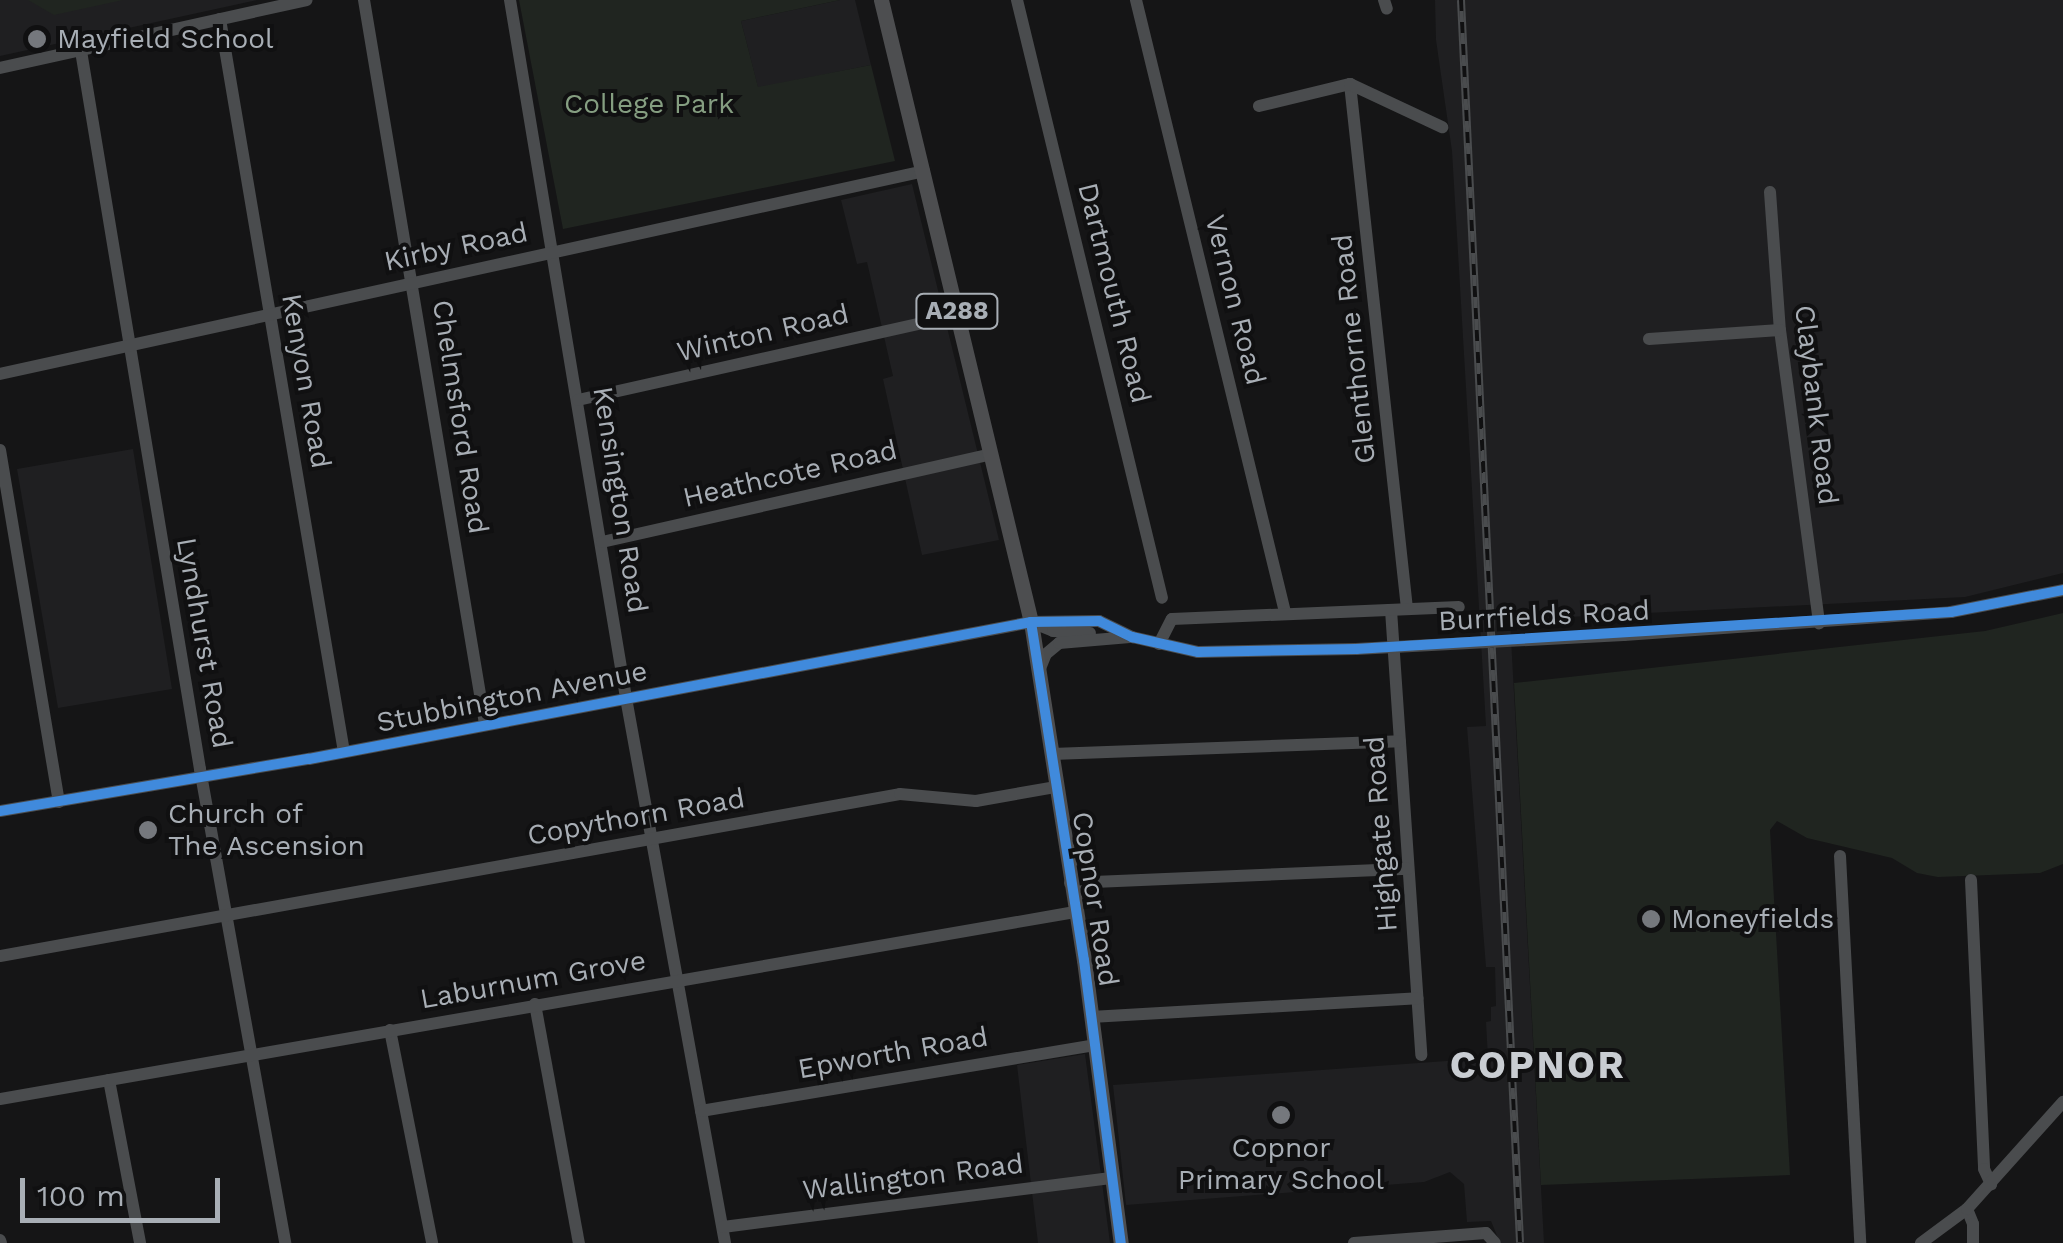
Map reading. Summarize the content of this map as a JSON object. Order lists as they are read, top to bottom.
{
  "streets": {
    "main road": ["A288", "Copnor Road"],
    "street": [
      "Kirby Road",
      "Dartmouth Road",
      "Vernon Road",
      "Winton Road",
      "Glenthorne Road",
      "Kenyon Road",
      "Claybank Road",
      "Chelmsford Road",
      "Heathcote Road",
      "Kensington Road",
      "Burrfields Road",
      "Lyndhurst Road",
      "Stubbington Avenue",
      "Copythorn Road",
      "Highgate Road",
      "Laburnum Grove",
      "Epworth Road",
      "Wallington Road"
    ]
  },
  "crossings": [
    ["Kirby Road", "Kenyon Road"],
    ["Kirby Road", "Chelmsford Road"],
    ["Kirby Road", "Kensington Road"],
    ["Kirby Road", "Lyndhurst Road"],
    ["Kirby Road", "Copnor Road"],
    ["Winton Road", "Kensington Road"],
    ["Winton Road", "Copnor Road"],
    ["Kenyon Road", "Stubbington Avenue"],
    ["Claybank Road", "Burrfields Road"],
    ["Chelmsford Road", "Stubbington Avenue"],
    ["Heathcote Road", "Kensington Road"],
    ["Heathcote Road", "Copnor Road"],
    ["Kensington Road", "Stubbington Avenue"],
    ["Kensington Road", "Copythorn Road"],
    ["Kensington Road", "Laburnum Grove"],
    ["Kensington Road", "Epworth Road"],
    ["Kensington Road", "Wallington Road"],
    ["Burrfields Road", "Stubbington Avenue"],
    ["Burrfields Road", "Copnor Road"],
    ["Lyndhurst Road", "Stubbington Avenue"],
    ["Lyndhurst Road", "Copythorn Road"],
    ["Lyndhurst Road", "Laburnum Grove"],
    ["Stubbington Avenue", "Copnor Road"],
    ["Copythorn Road", "Copnor Road"],
    ["Copnor Road", "Laburnum Grove"],
    ["Copnor Road", "Epworth Road"],
    ["Copnor Road", "Wallington Road"]
  ],
  "districts": ["COPNOR"],
  "parks": ["College Park"],
  "places": [
    "Mayfield School",
    "Church of The Ascension",
    "Moneyfields",
    "Copnor Primary School"
  ],
  "scale_bar": "100 m"
}
